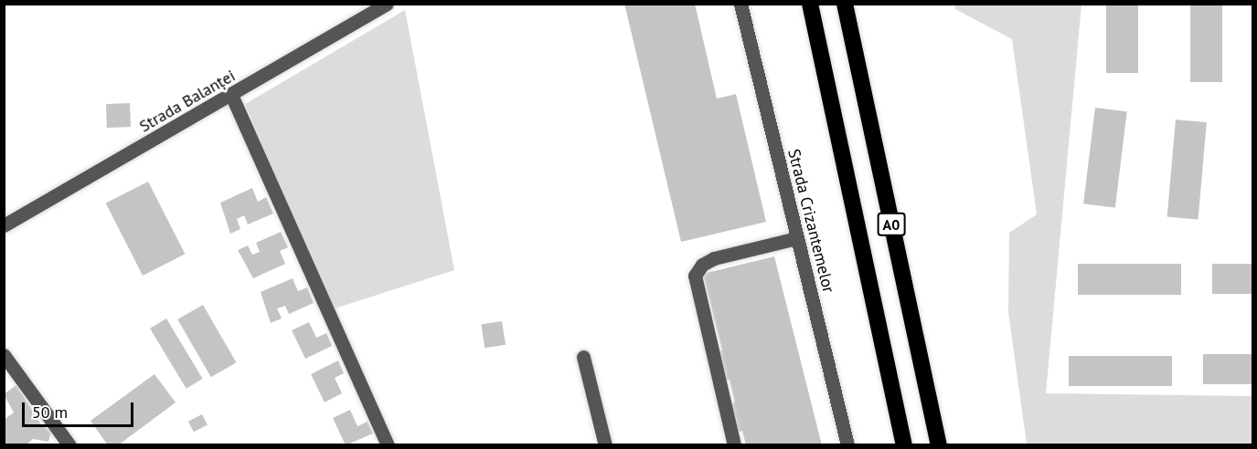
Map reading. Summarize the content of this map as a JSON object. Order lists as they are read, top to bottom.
{
  "streets": {
    "highway": ["A0"],
    "street": ["Strada Balanței", "Strada Crizantemelor"]
  },
  "scale_bar": "50 m"
}
